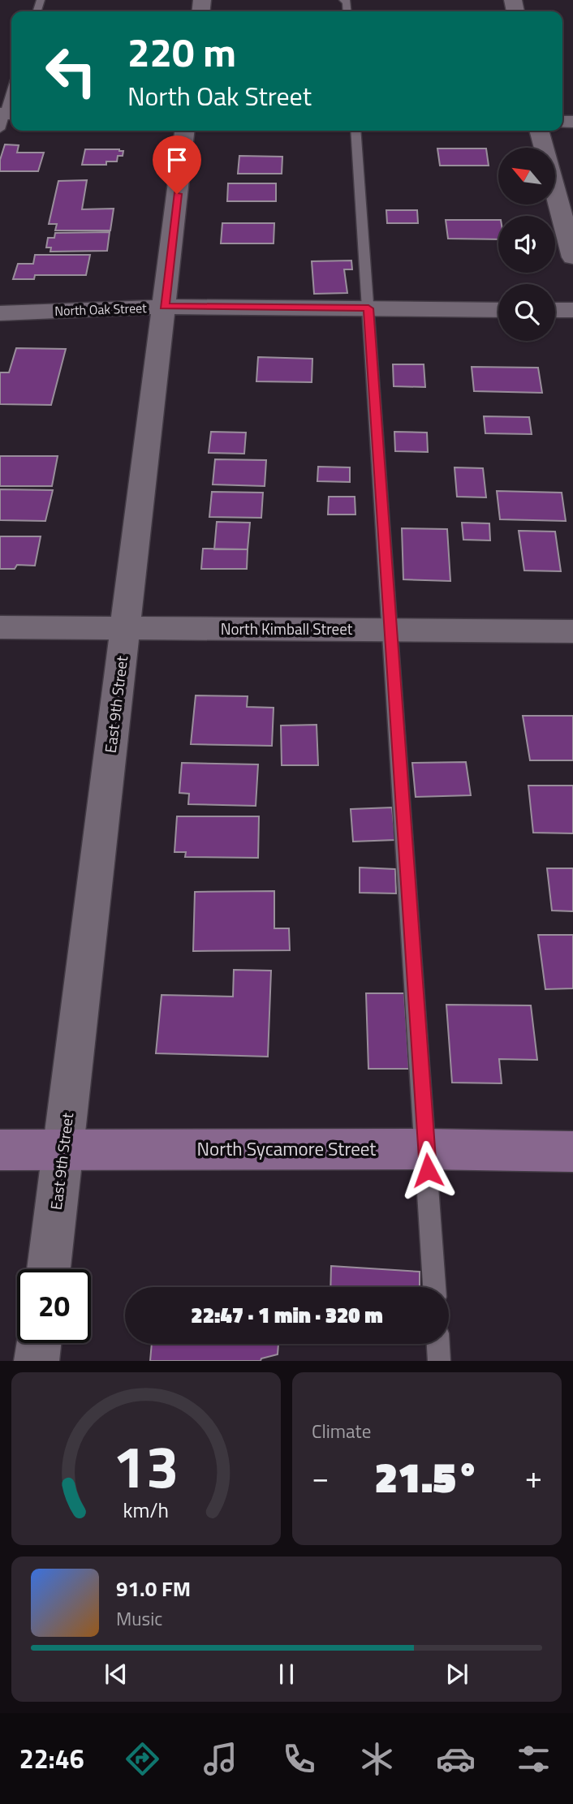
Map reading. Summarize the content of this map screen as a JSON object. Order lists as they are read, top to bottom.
{
  "streets": {
    "main road": ["North Sycamore Street"],
    "street": ["North Oak Street", "North Kimball Street", "East 9th Street"]
  },
  "crossings": [
    ["North Oak Street", "East 9th Street"],
    ["North Kimball Street", "East 9th Street"],
    ["East 9th Street", "North Sycamore Street"]
  ],
  "north": "top left",
  "page": {
    "turn": ["220 m", "North Oak Street"],
    "limit": "20",
    "trip": "22:47 · 1 min · 320 m",
    "tile": "Climate",
    "heat": ["−", "21.5°", "+"],
    "song": ["91.0 FM", "Music"],
    "tabs": "22:46",
    "gauge": ["13", "km/h"]
  }
}
